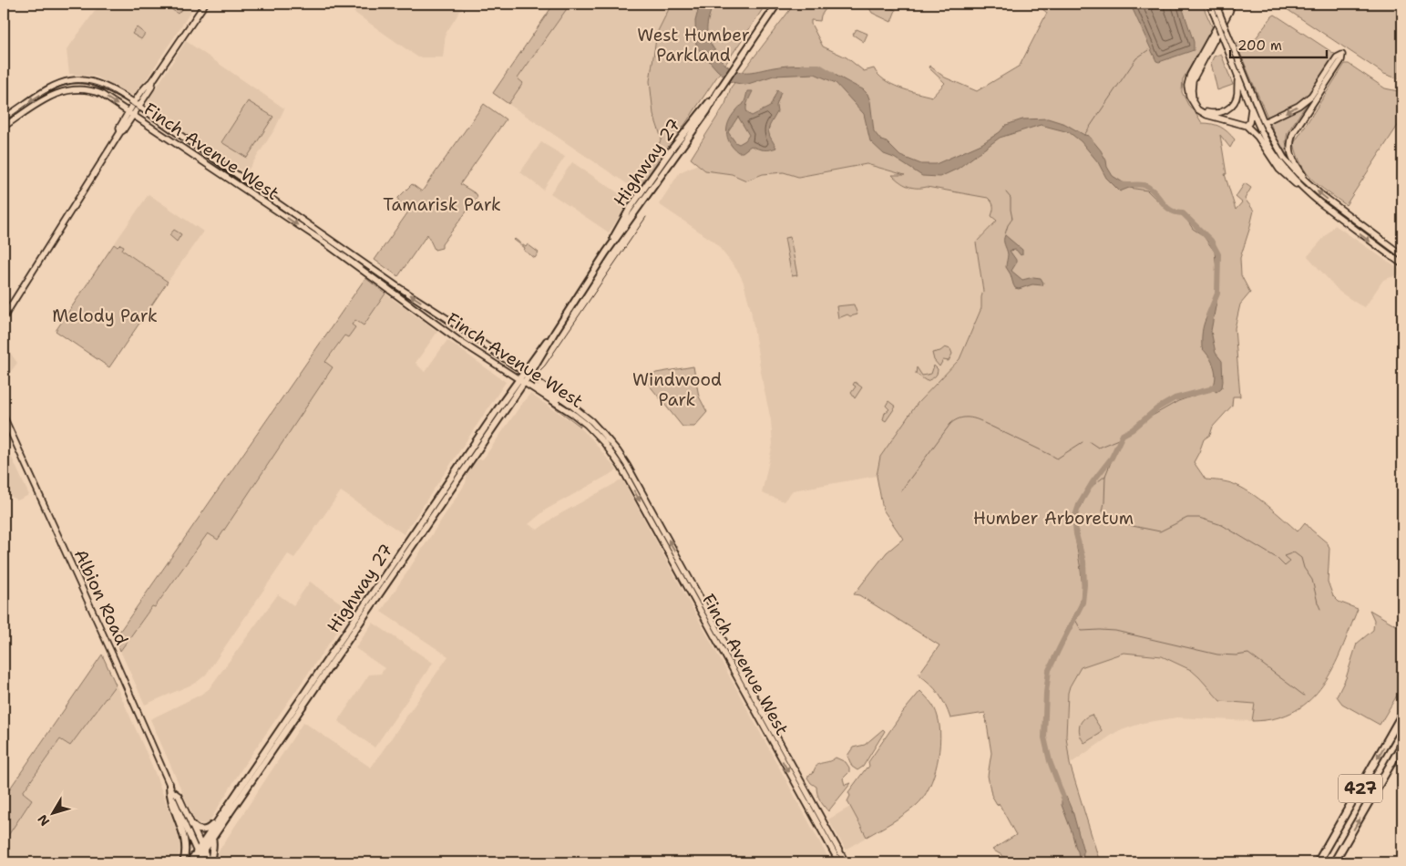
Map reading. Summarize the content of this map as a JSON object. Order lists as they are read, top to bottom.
{
  "streets": {
    "highway": ["427"],
    "main road": ["Finch Avenue West", "Highway 27", "Albion Road"]
  },
  "crossings": [
    ["Finch Avenue West", "Highway 27"],
    ["Highway 27", "Albion Road"]
  ],
  "parks": [
    "West Humber Parkland",
    "Tamarisk Park",
    "Melody Park",
    "Windwood Park",
    "Humber Arboretum"
  ],
  "scale_bar": "200 m",
  "north": "bottom left"
}
